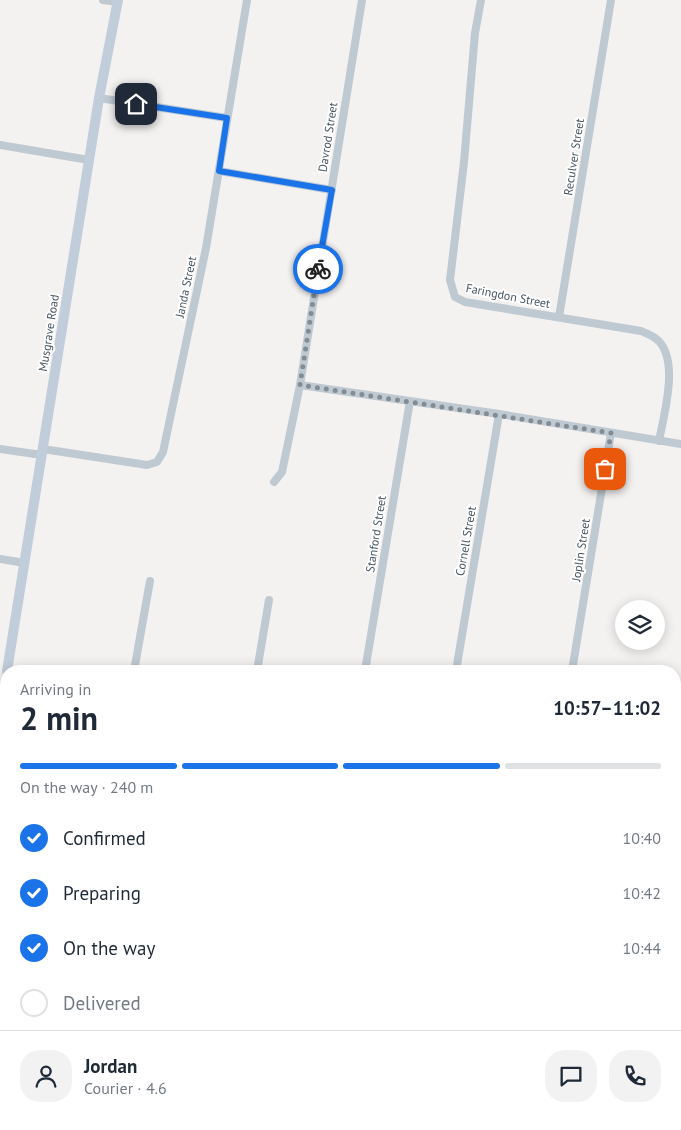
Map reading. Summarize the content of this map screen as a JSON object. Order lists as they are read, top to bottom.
{
  "streets": {
    "street": [
      "Davrod Street",
      "Reculver Street",
      "Janda Street",
      "Faringdon Street",
      "Musgrave Road",
      "Stanford Street",
      "Cornell Street",
      "Joplin Street"
    ]
  },
  "crossings": [
    ["Reculver Street", "Faringdon Street"],
    ["Janda Street", "Musgrave Road"]
  ],
  "page": {
    "heading": ["2 min", "Arriving in", "10:57–11:02"],
    "panel": ["Jordan", "Courier · 4.6"],
    "bar": "On the way · 240 m",
    "list": [
      ["Confirmed", "10:40"],
      ["Preparing", "10:42"],
      ["On the way", "10:44"],
      "Delivered"
    ]
  }
}
